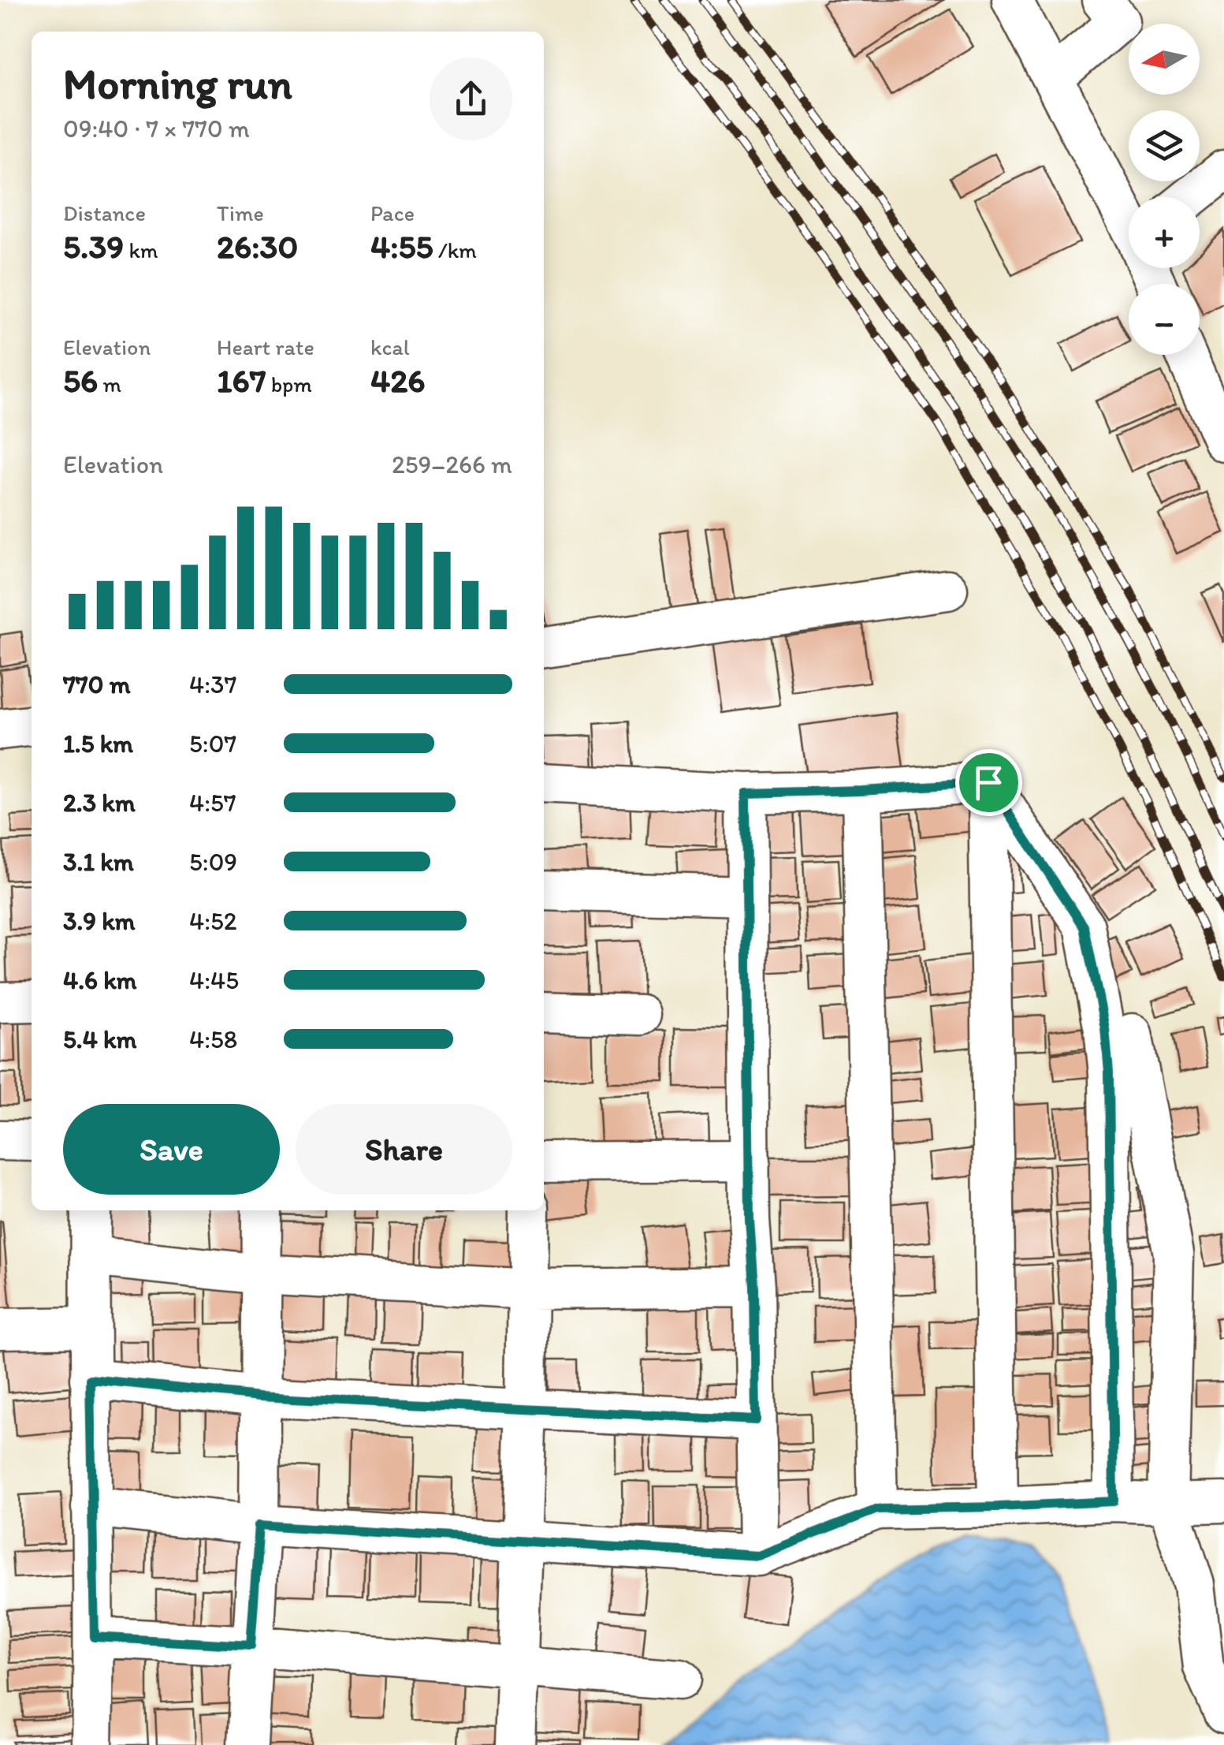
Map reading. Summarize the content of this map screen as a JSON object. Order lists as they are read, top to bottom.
{
  "north": "left",
  "page": {
    "map_buttons": ["+", "−"],
    "heading": ["Morning run", "09:40 · 7 × 770 m"],
    "stats": [
      ["Distance", "5.39 km"],
      ["Time", "26:30"],
      ["Pace", "4:55 /km"],
      ["Elevation", "56 m"],
      ["Heart rate", "167 bpm"],
      ["kcal", "426"]
    ],
    "chart": ["Elevation", "259–266 m"],
    "list": [
      {
        "name": "770 m",
        "note": "4:37"
      },
      {
        "name": "1.5 km",
        "note": "5:07"
      },
      {
        "name": "2.3 km",
        "note": "4:57"
      },
      {
        "name": "3.1 km",
        "note": "5:09"
      },
      {
        "name": "3.9 km",
        "note": "4:52"
      },
      {
        "name": "4.6 km",
        "note": "4:45"
      },
      {
        "name": "5.4 km",
        "note": "4:58"
      }
    ],
    "buttons": ["Save", "Share"]
  }
}
